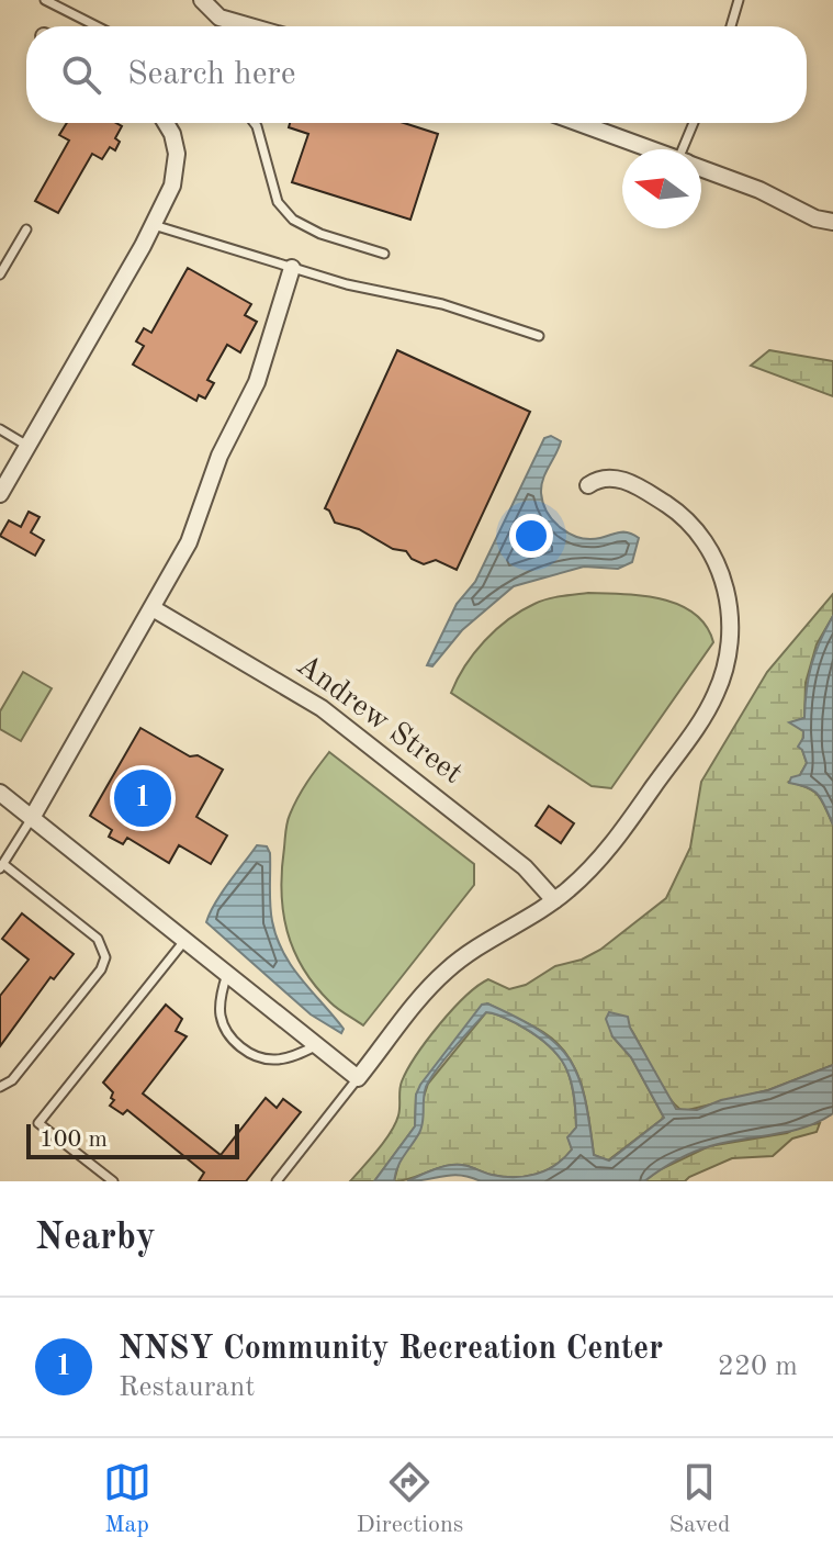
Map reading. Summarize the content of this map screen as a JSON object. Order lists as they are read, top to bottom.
{
  "streets": {
    "street": ["Andrew Street"]
  },
  "scale_bar": "100 m",
  "north": "left",
  "page": {
    "search": "Search here",
    "pins": "1",
    "scale": "100 m",
    "heading": "Nearby",
    "list": [
      {
        "mark": "1",
        "name": "NNSY Community Recreation Center",
        "note": "Restaurant",
        "value": "220 m"
      }
    ],
    "nav": ["Map", "Directions", "Saved"]
  }
}
